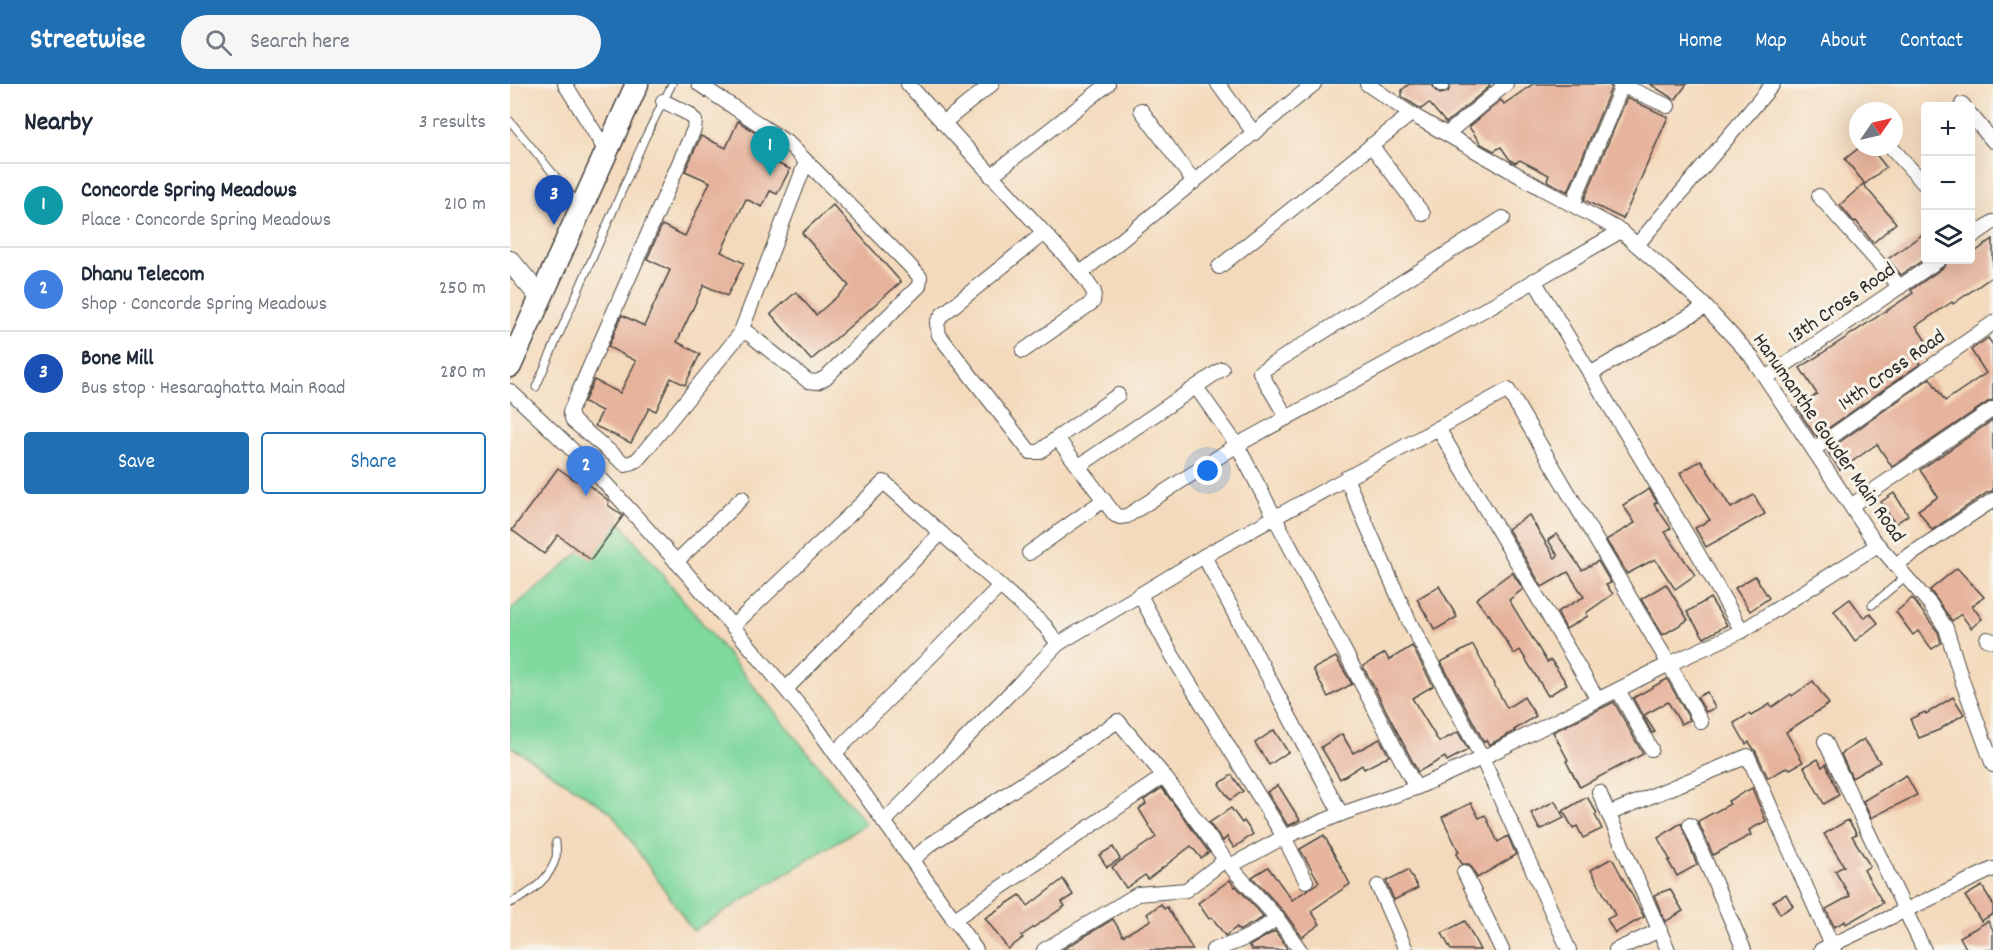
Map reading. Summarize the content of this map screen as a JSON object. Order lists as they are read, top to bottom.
{
  "streets": {
    "street": ["13th Cross Road", "14th Cross Road", "Hanumanthe Gowder Main Road"]
  },
  "crossings": [
    ["13th Cross Road", "Hanumanthe Gowder Main Road"],
    ["14th Cross Road", "Hanumanthe Gowder Main Road"]
  ],
  "north": "top right",
  "page": {
    "header": "Streetwise",
    "search": "Search here",
    "nav": [
      "Home",
      "Map",
      "About",
      "Contact"
    ],
    "heading": ["Nearby", "3 results"],
    "map_buttons": ["+", "−"],
    "pins": ["1", "3", "2"],
    "list": [
      {
        "mark": "1",
        "name": "Concorde Spring Meadows",
        "note": "Place · Concorde Spring Meadows",
        "value": "210 m"
      },
      {
        "mark": "2",
        "name": "Dhanu Telecom",
        "note": "Shop · Concorde Spring Meadows",
        "value": "250 m"
      },
      {
        "mark": "3",
        "name": "Bone Mill",
        "note": "Bus stop · Hesaraghatta Main Road",
        "value": "280 m"
      }
    ],
    "buttons": ["Save", "Share"]
  }
}
